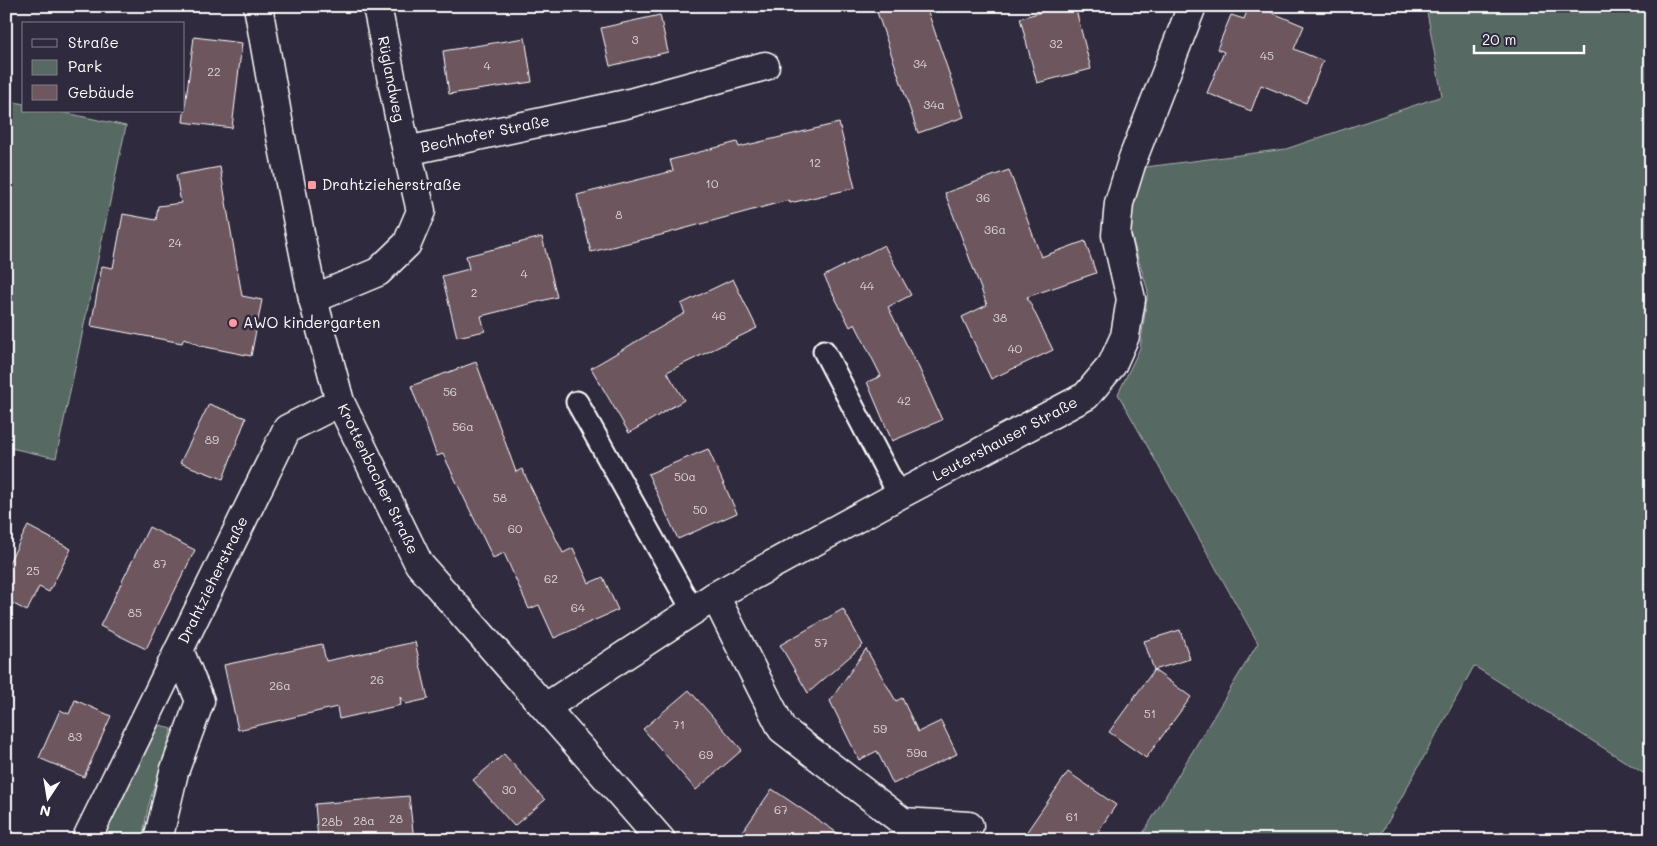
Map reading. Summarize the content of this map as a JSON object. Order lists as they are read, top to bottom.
{
  "streets": {
    "street": [
      "Rüglandweg",
      "Bechhofer Straße",
      "Leutershauser Straße",
      "Krottenbacher Straße",
      "Drahtzieherstraße"
    ]
  },
  "crossings": [
    ["Rüglandweg", "Bechhofer Straße"],
    ["Bechhofer Straße", "Krottenbacher Straße"],
    ["Leutershauser Straße", "Krottenbacher Straße"],
    ["Krottenbacher Straße", "Drahtzieherstraße"]
  ],
  "places": {
    "transit": ["Drahtzieherstraße"],
    "other": ["AWO kindergarten"]
  },
  "house_numbers": [
    "3",
    "32",
    "45",
    "34",
    "4",
    "22",
    "34a",
    "12",
    "10",
    "36",
    "8",
    "36a",
    "24",
    "4",
    "44",
    "2",
    "46",
    "38",
    "40",
    "56",
    "42",
    "56a",
    "89",
    "50a",
    "58",
    "50",
    "60",
    "87",
    "25",
    "62",
    "64",
    "85",
    "57",
    "26",
    "26a",
    "51",
    "71",
    "59",
    "83",
    "59a",
    "69",
    "30",
    "67",
    "61",
    "28",
    "28a",
    "28b"
  ],
  "legend": ["Straße", "Park", "Gebäude"],
  "scale_bar": "20 m",
  "north": "bottom"
}
